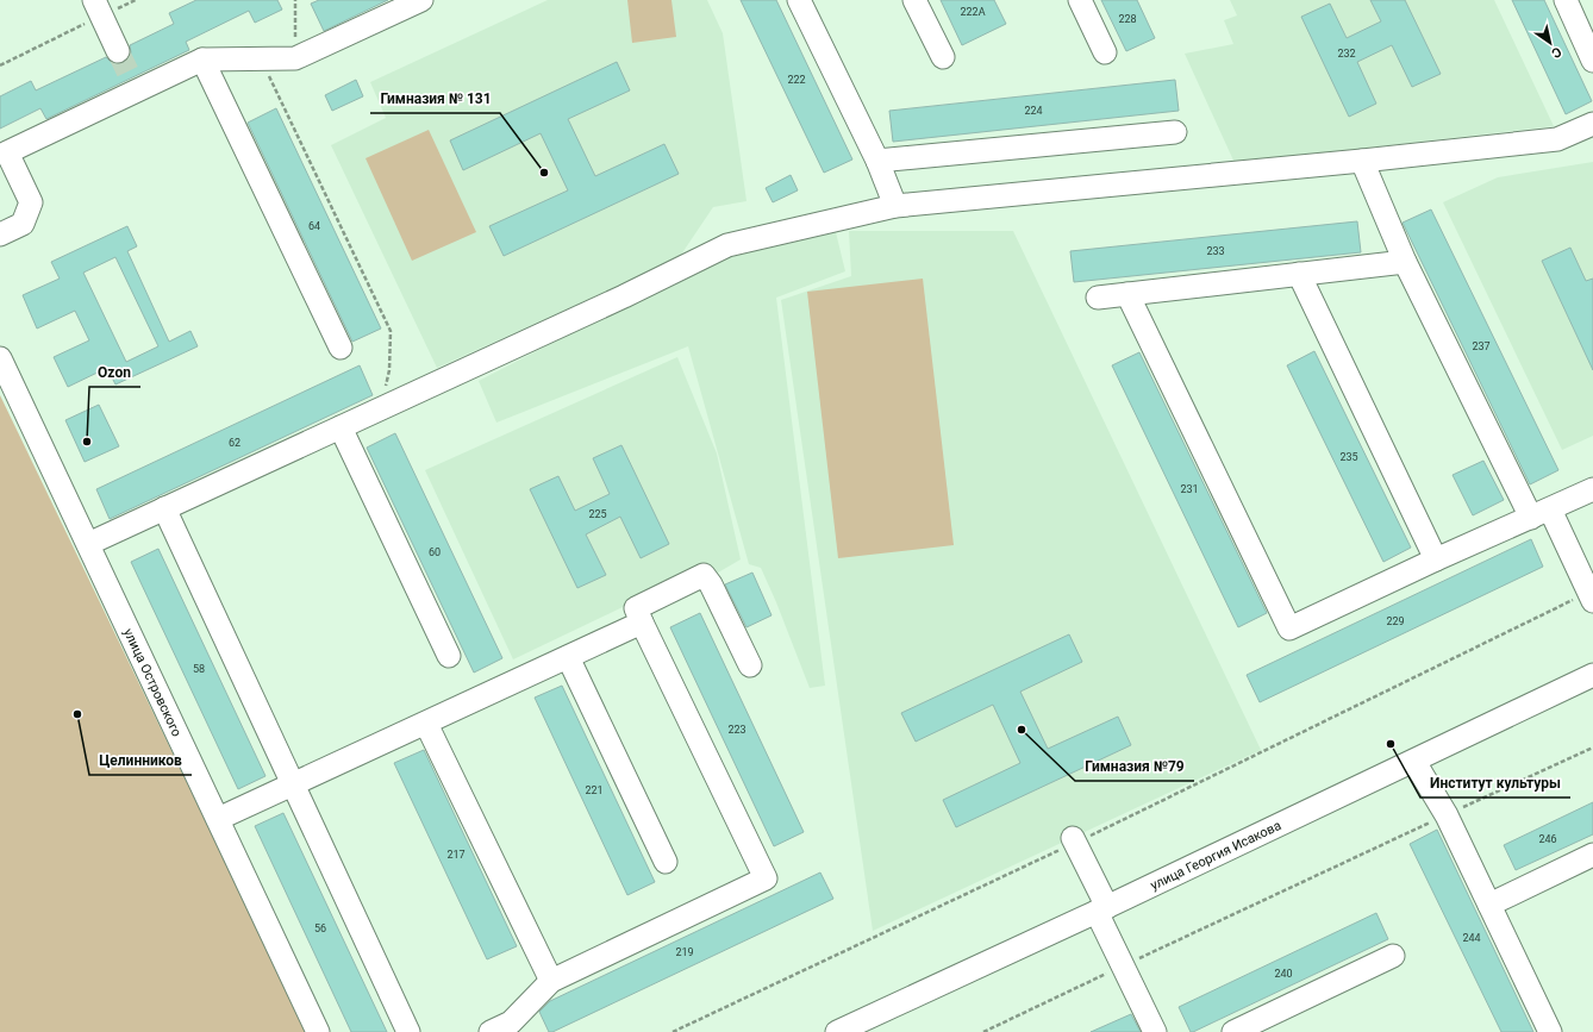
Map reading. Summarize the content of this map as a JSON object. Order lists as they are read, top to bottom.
{
  "streets": {
    "street": ["улица Островского", "улица Георгия Исакова"]
  },
  "places": [
    "Гимназия № 131",
    "Ozon",
    "Целинников",
    "Гимназия №79",
    "Институт культуры"
  ],
  "house_numbers": [
    "222А",
    "228",
    "232",
    "222",
    "224",
    "64",
    "233",
    "237",
    "62",
    "235",
    "231",
    "225",
    "60",
    "229",
    "58",
    "223",
    "221",
    "246",
    "217",
    "56",
    "244",
    "219",
    "240"
  ],
  "north": "bottom right"
}
